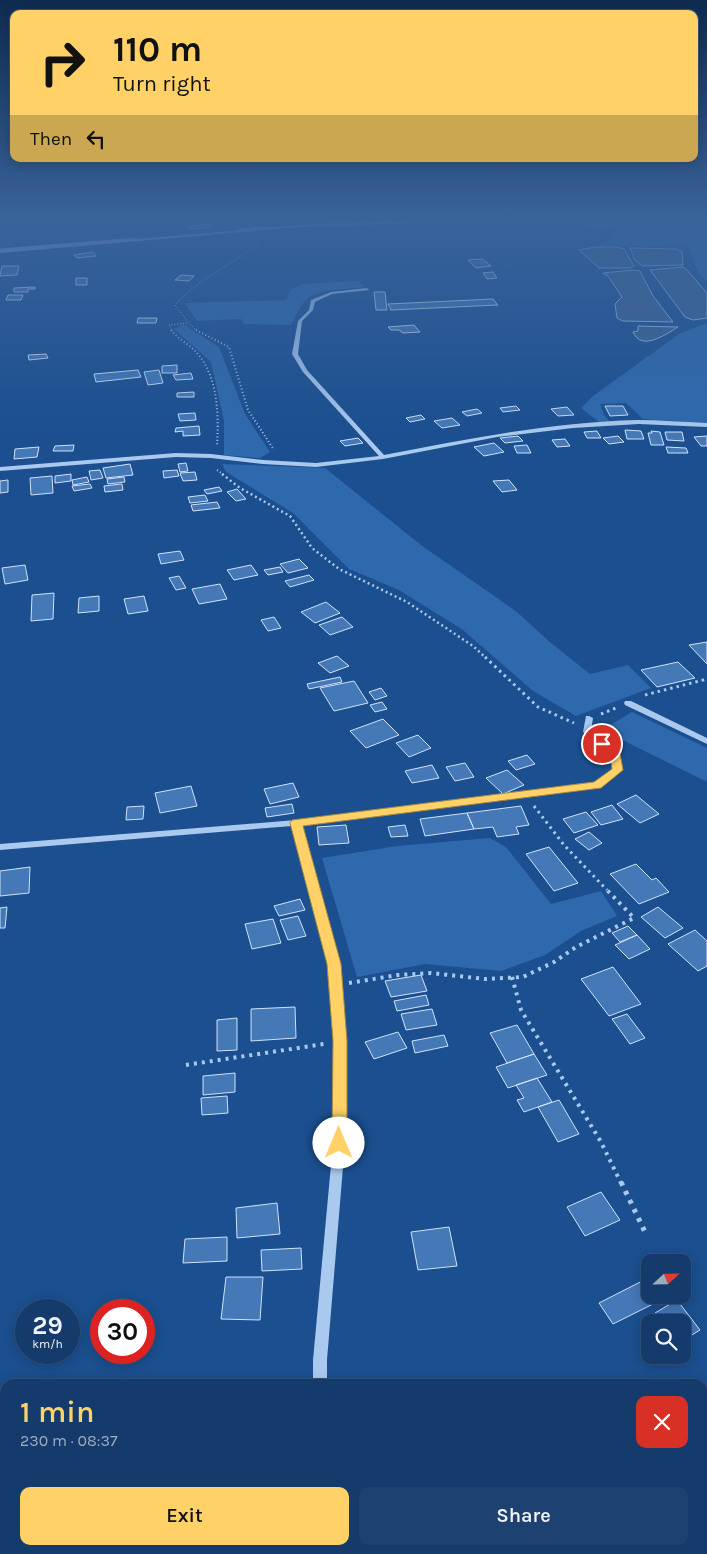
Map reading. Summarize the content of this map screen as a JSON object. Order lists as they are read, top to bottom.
{
  "north": "right",
  "page": {
    "turn": ["110 m", "Turn right"],
    "then": "Then",
    "speed": "29 km/h",
    "limit": "30",
    "heading": ["1 min", "230 m · 08:37"],
    "buttons": ["Exit", "Share"]
  }
}
